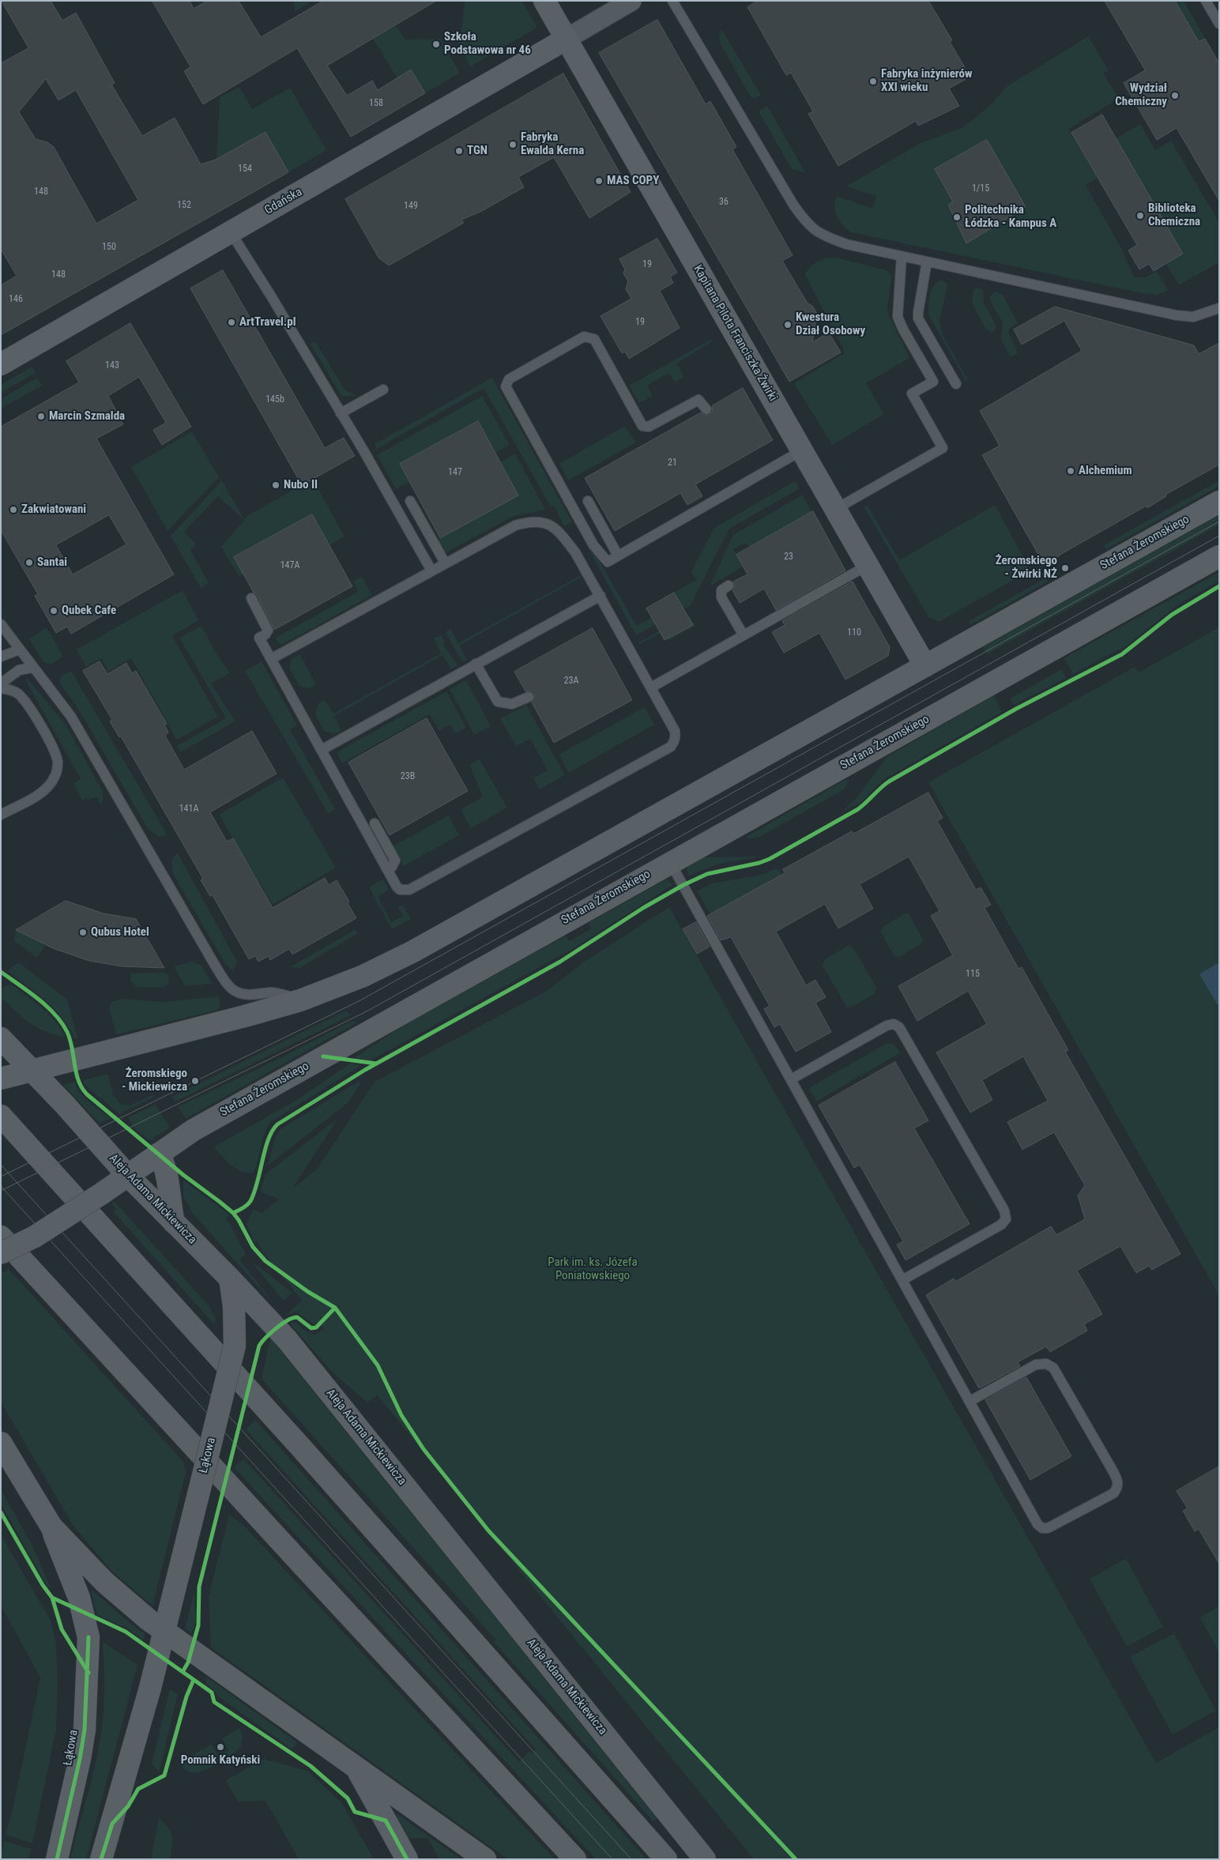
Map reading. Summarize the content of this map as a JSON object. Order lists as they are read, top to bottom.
{
  "streets": {
    "main road": [
      "Gdańska",
      "Kapitana Pilota Franciszka Żwirki",
      "Stefana Żeromskiego",
      "Aleja Adama Mickiewicza",
      "Łąkowa"
    ]
  },
  "crossings": [
    ["Gdańska", "Kapitana Pilota Franciszka Żwirki"],
    ["Kapitana Pilota Franciszka Żwirki", "Stefana Żeromskiego"],
    ["Stefana Żeromskiego", "Aleja Adama Mickiewicza"],
    ["Aleja Adama Mickiewicza", "Łąkowa"]
  ],
  "parks": ["Park im. ks. Józefa Poniatowskiego"],
  "places": [
    "Szkoła Podstawowa nr 46",
    "Fabryka inżynierów XXI wieku",
    "Wydział Chemiczny",
    "Fabryka Ewalda Kerna",
    "TGN",
    "MAS COPY",
    "Biblioteka Chemiczna",
    "Politechnika Łódzka - Kampus A",
    "ArtTravel.pl",
    "Kwestura Dział Osobowy",
    "Marcin Szmalda",
    "Alchemium",
    "Nubo II",
    "Zakwiatowani",
    "Santai",
    "Żeromskiego - Żwirki NŻ",
    "Qubek Cafe",
    "Qubus Hotel",
    "Żeromskiego - Mickiewicza",
    "Pomnik Katyński"
  ],
  "house_numbers": [
    "158",
    "154",
    "1/15",
    "148",
    "36",
    "152",
    "149",
    "150",
    "19",
    "148",
    "146",
    "19",
    "143",
    "145b",
    "21",
    "147",
    "23",
    "147A",
    "110",
    "23A",
    "23B",
    "141A",
    "115"
  ]
}
